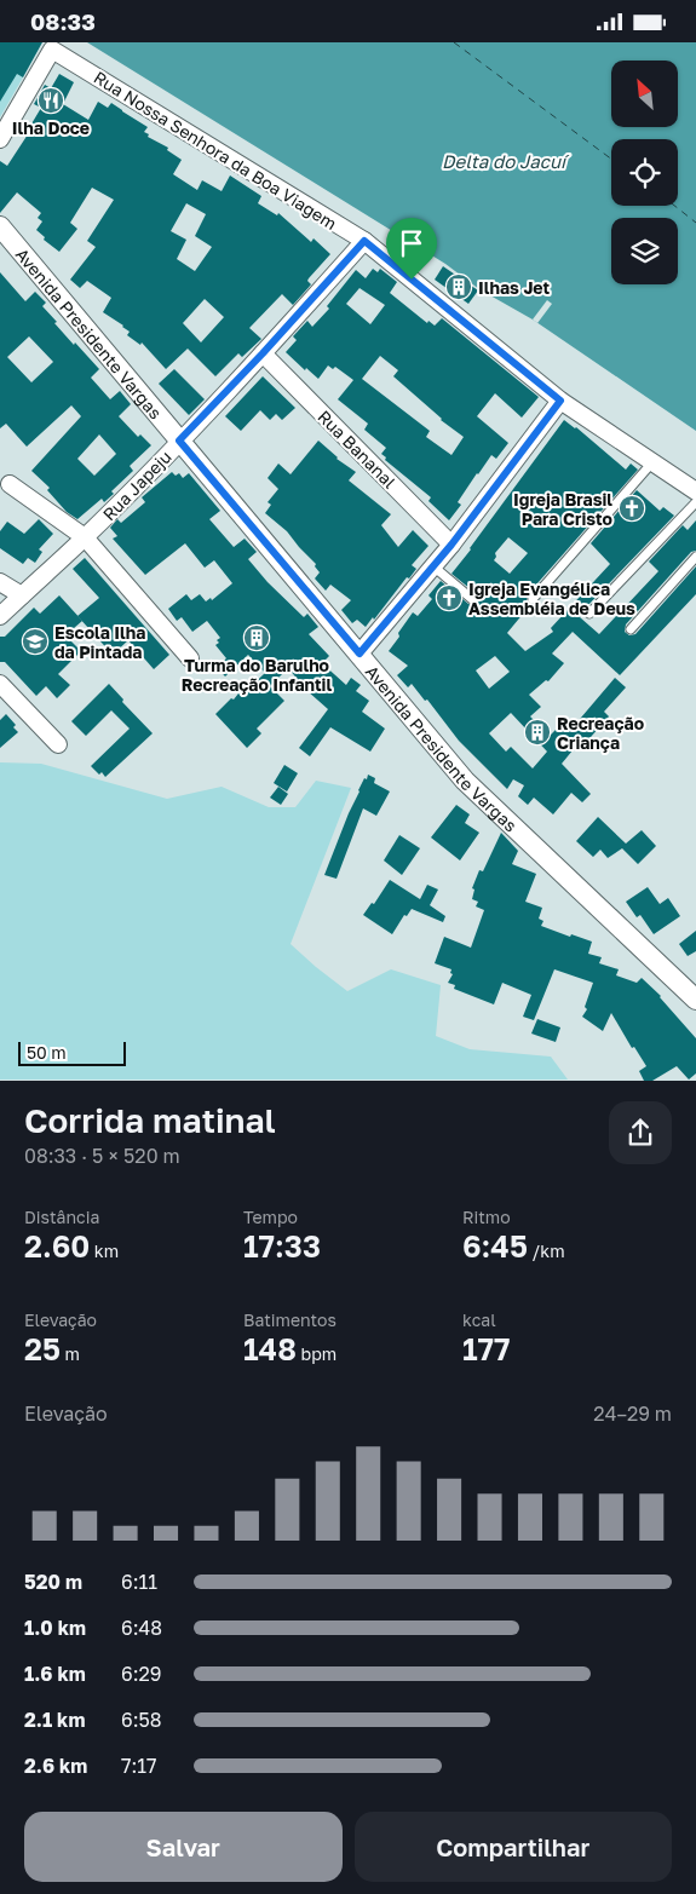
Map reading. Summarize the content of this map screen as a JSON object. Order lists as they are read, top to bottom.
{
  "streets": {
    "street": [
      "Rua Nossa Senhora da Boa Viagem",
      "Avenida Presidente Vargas",
      "Rua Bananal",
      "Rua Japeju"
    ]
  },
  "crossings": [
    ["Rua Nossa Senhora da Boa Viagem", "Rua Japeju"],
    ["Avenida Presidente Vargas", "Rua Japeju"],
    ["Rua Bananal", "Rua Japeju"]
  ],
  "water": ["Delta do Jacuí"],
  "places": {
    "restaurant": ["Ilha Doce"],
    "building": ["Ilhas Jet", "Turma do Barulho Recreação Infantil", "Recreação Criança"],
    "church": ["Igreja Brasil Para Cristo", "Igreja Evangélica Assembléia de Deus"],
    "school or university": ["Escola Ilha da Pintada"]
  },
  "scale_bar": "50 m",
  "north": "top left",
  "page": {
    "status": "08:33",
    "scale": "50 m",
    "heading": ["Corrida matinal", "08:33 · 5 × 520 m"],
    "stats": [
      ["Distância", "2.60 km"],
      ["Tempo", "17:33"],
      ["Ritmo", "6:45 /km"],
      ["Elevação", "25 m"],
      ["Batimentos", "148 bpm"],
      ["kcal", "177"]
    ],
    "chart": ["Elevação", "24–29 m"],
    "list": [
      {
        "name": "520 m",
        "note": "6:11"
      },
      {
        "name": "1.0 km",
        "note": "6:48"
      },
      {
        "name": "1.6 km",
        "note": "6:29"
      },
      {
        "name": "2.1 km",
        "note": "6:58"
      },
      {
        "name": "2.6 km",
        "note": "7:17"
      }
    ],
    "buttons": ["Salvar", "Compartilhar"]
  }
}
